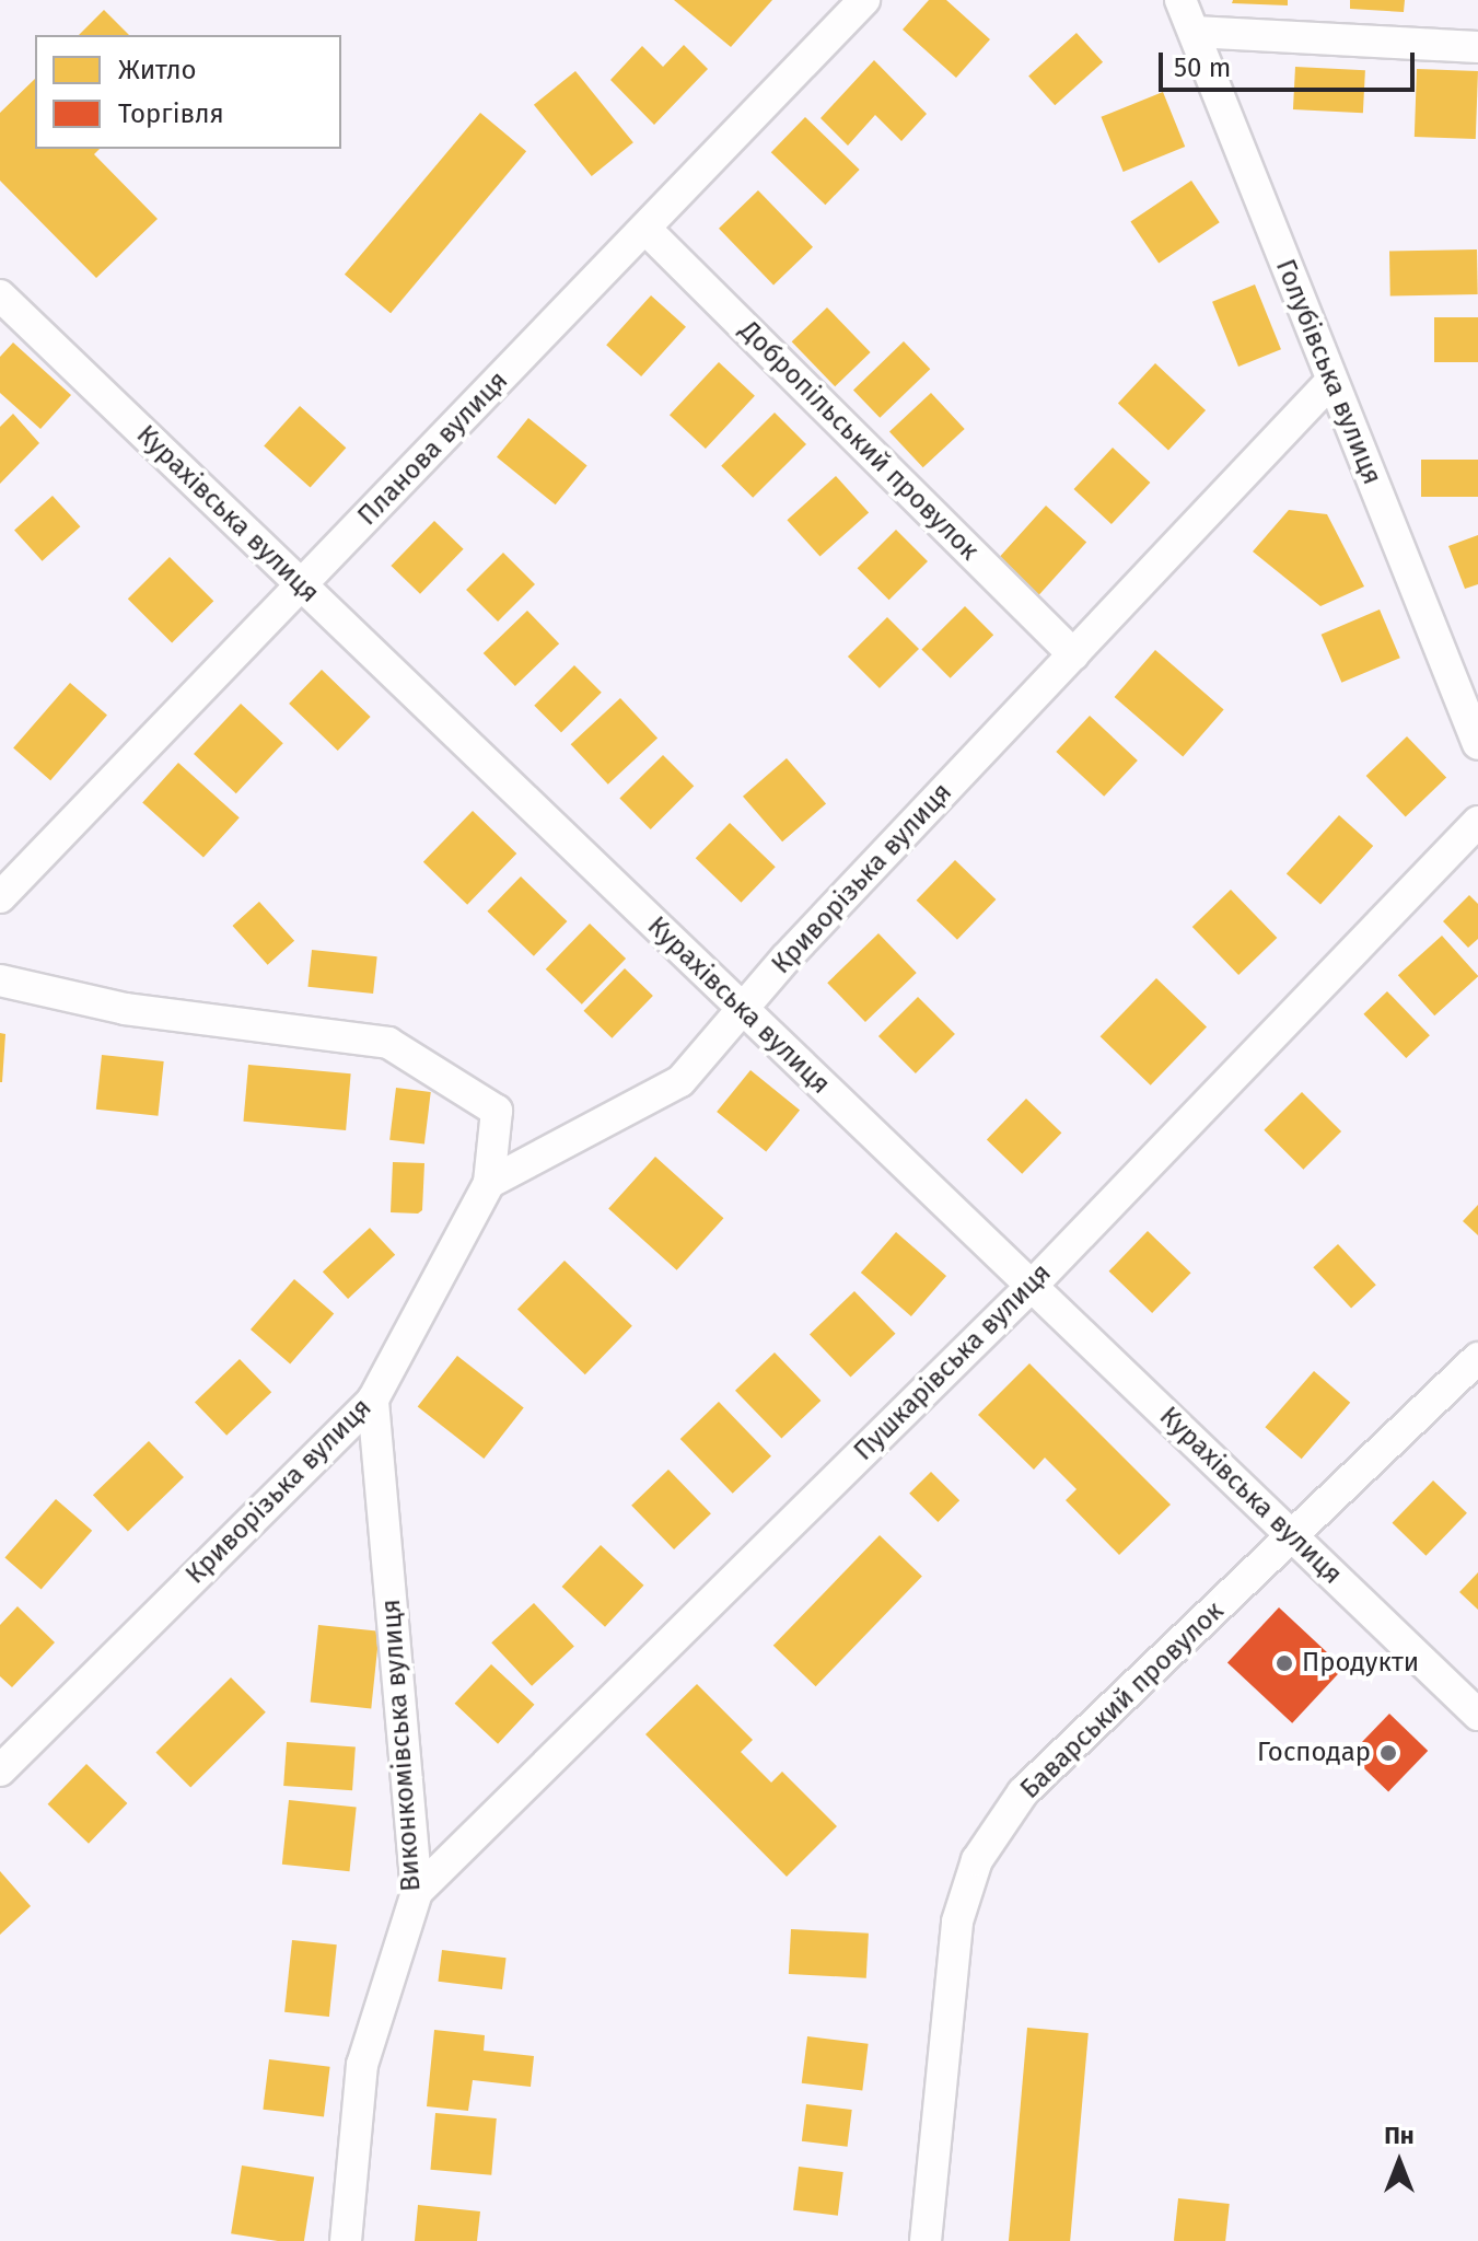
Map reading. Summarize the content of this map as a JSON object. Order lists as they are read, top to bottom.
{
  "streets": {
    "street": [
      "Голубівська вулиця",
      "Добропільський провулок",
      "Планова вулиця",
      "Курахівська вулиця",
      "Криворізька вулиця",
      "Пушкарівська вулиця",
      "Баварський провулок",
      "Виконкомівська вулиця"
    ]
  },
  "crossings": [
    ["Голубівська вулиця", "Криворізька вулиця"],
    ["Добропільський провулок", "Планова вулиця"],
    ["Добропільський провулок", "Криворізька вулиця"],
    ["Планова вулиця", "Курахівська вулиця"],
    ["Курахівська вулиця", "Криворізька вулиця"],
    ["Курахівська вулиця", "Пушкарівська вулиця"],
    ["Курахівська вулиця", "Баварський провулок"],
    ["Криворізька вулиця", "Виконкомівська вулиця"],
    ["Пушкарівська вулиця", "Виконкомівська вулиця"]
  ],
  "places": ["Продукти", "Господар"],
  "legend": ["Житло", "Торгівля"],
  "scale_bar": "50 m",
  "north": "top"
}
